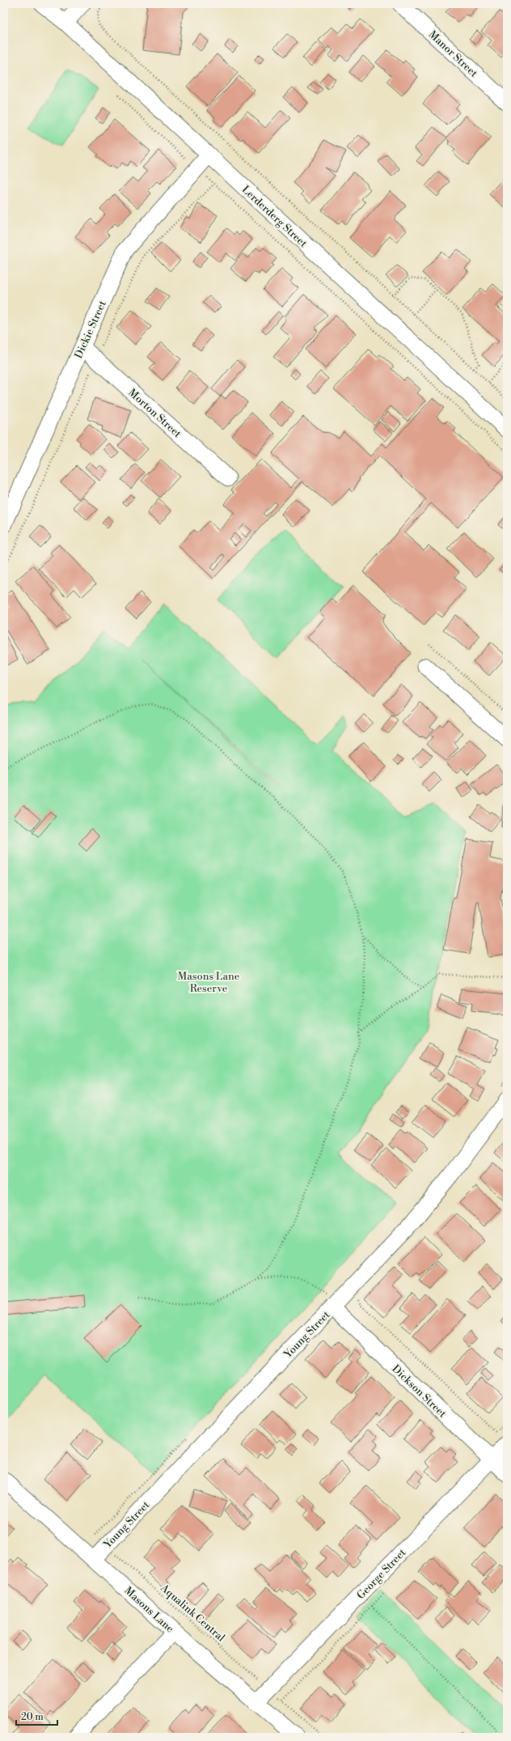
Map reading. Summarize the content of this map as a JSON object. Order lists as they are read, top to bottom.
{
  "streets": {
    "street": [
      "Manor Street",
      "Lerderderg Street",
      "Dickie Street",
      "Morton Street",
      "Young Street",
      "Dickson Street",
      "George Street",
      "Masons Lane"
    ],
    "path": ["Aqualink Central"]
  },
  "crossings": [
    ["Lerderderg Street", "Dickie Street"],
    ["Dickie Street", "Morton Street"],
    ["Young Street", "Dickson Street"],
    ["Young Street", "Masons Lane"],
    ["Dickson Street", "George Street"],
    ["George Street", "Masons Lane"]
  ],
  "parks": ["Masons Lane Reserve"],
  "scale_bar": "20 m"
}
